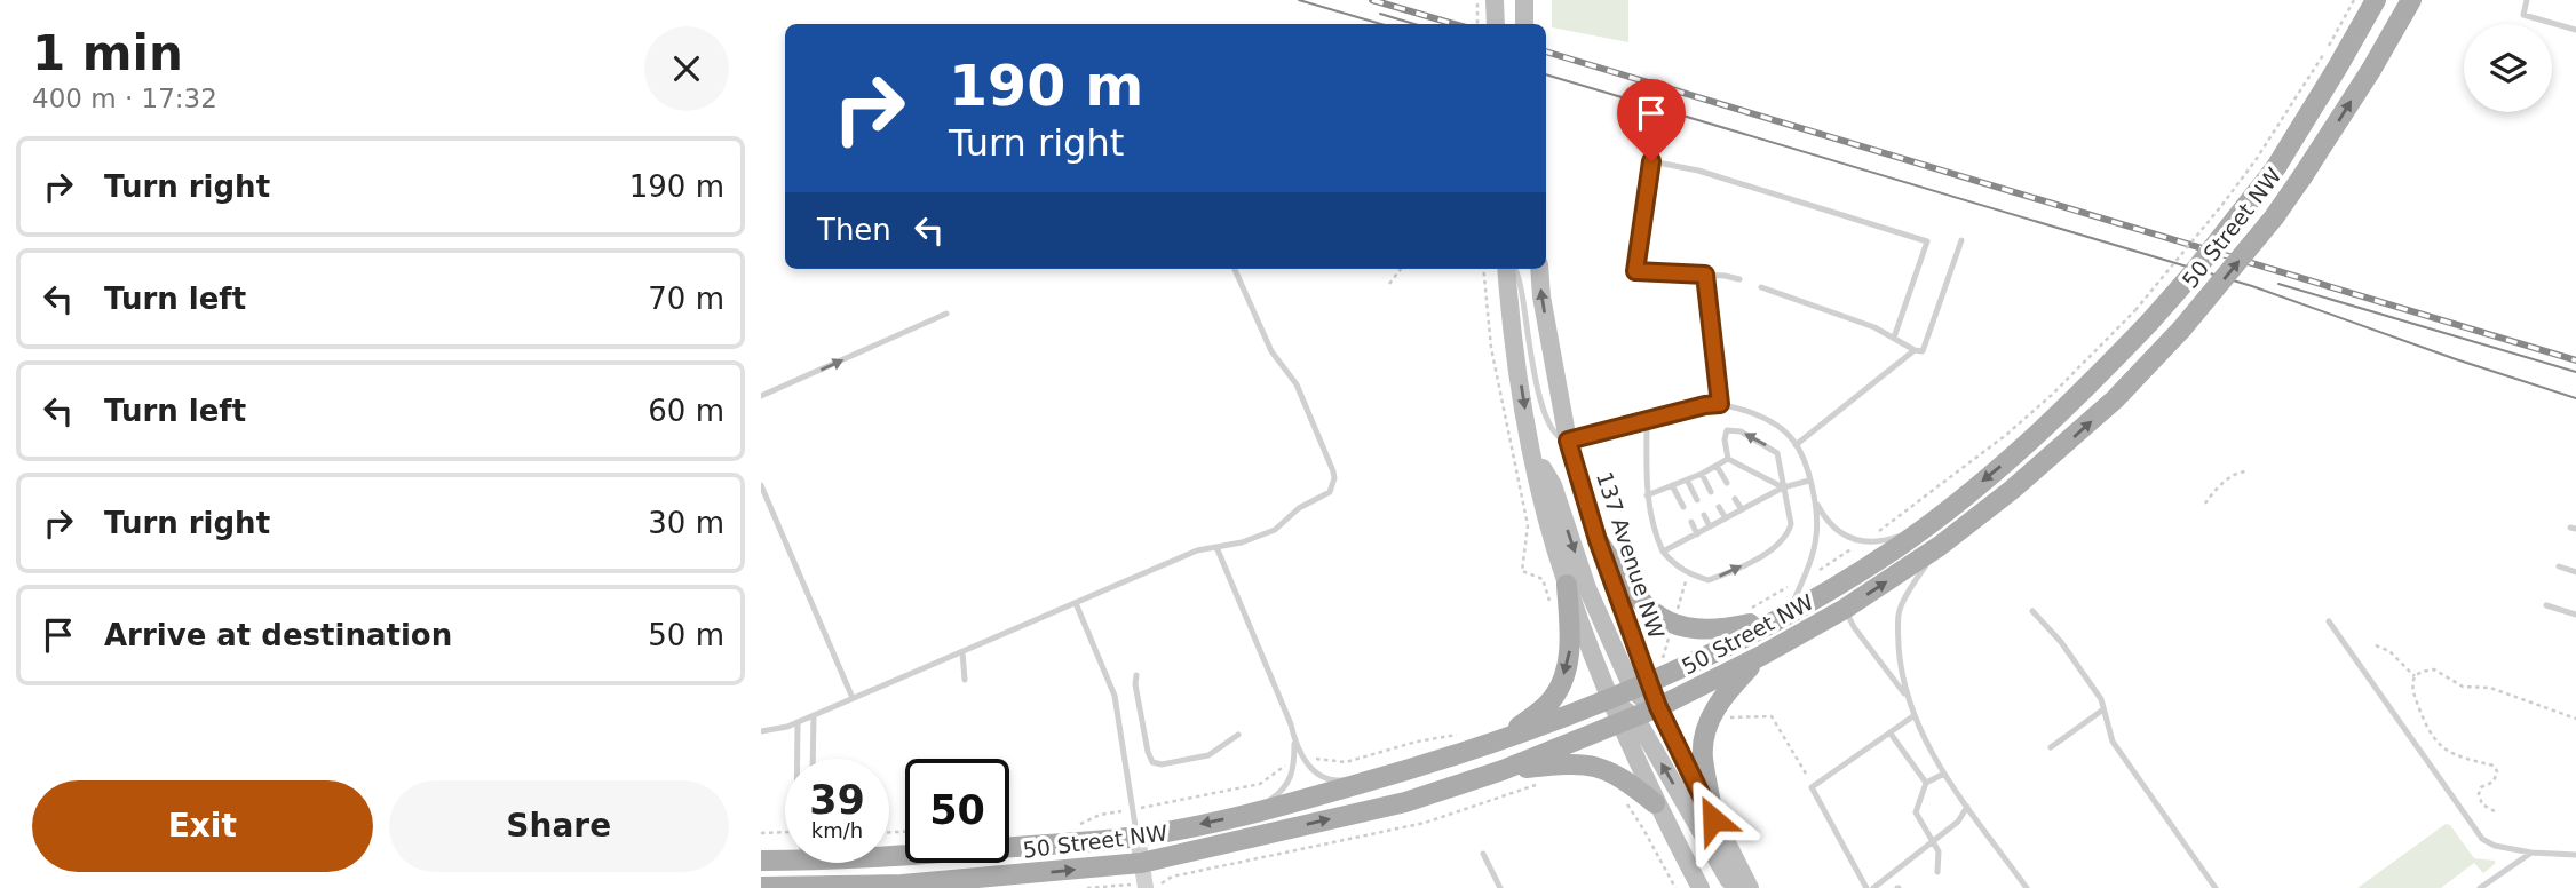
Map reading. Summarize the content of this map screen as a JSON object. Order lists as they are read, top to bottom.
{
  "streets": {
    "main road": ["50 Street NW", "137 Avenue NW"]
  },
  "crossings": [
    ["50 Street NW", "137 Avenue NW"]
  ],
  "page": {
    "heading": ["1 min", "400 m · 17:32"],
    "turn": ["190 m", "Turn right"],
    "list": [
      {
        "name": "Turn right",
        "value": "190 m"
      },
      {
        "name": "Turn left",
        "value": "70 m"
      },
      {
        "name": "Turn left",
        "value": "60 m"
      },
      {
        "name": "Turn right",
        "value": "30 m"
      },
      {
        "name": "Arrive at destination",
        "value": "50 m"
      }
    ],
    "then": "Then",
    "speed": "39 km/h",
    "limit": "50",
    "buttons": ["Exit", "Share"]
  }
}
